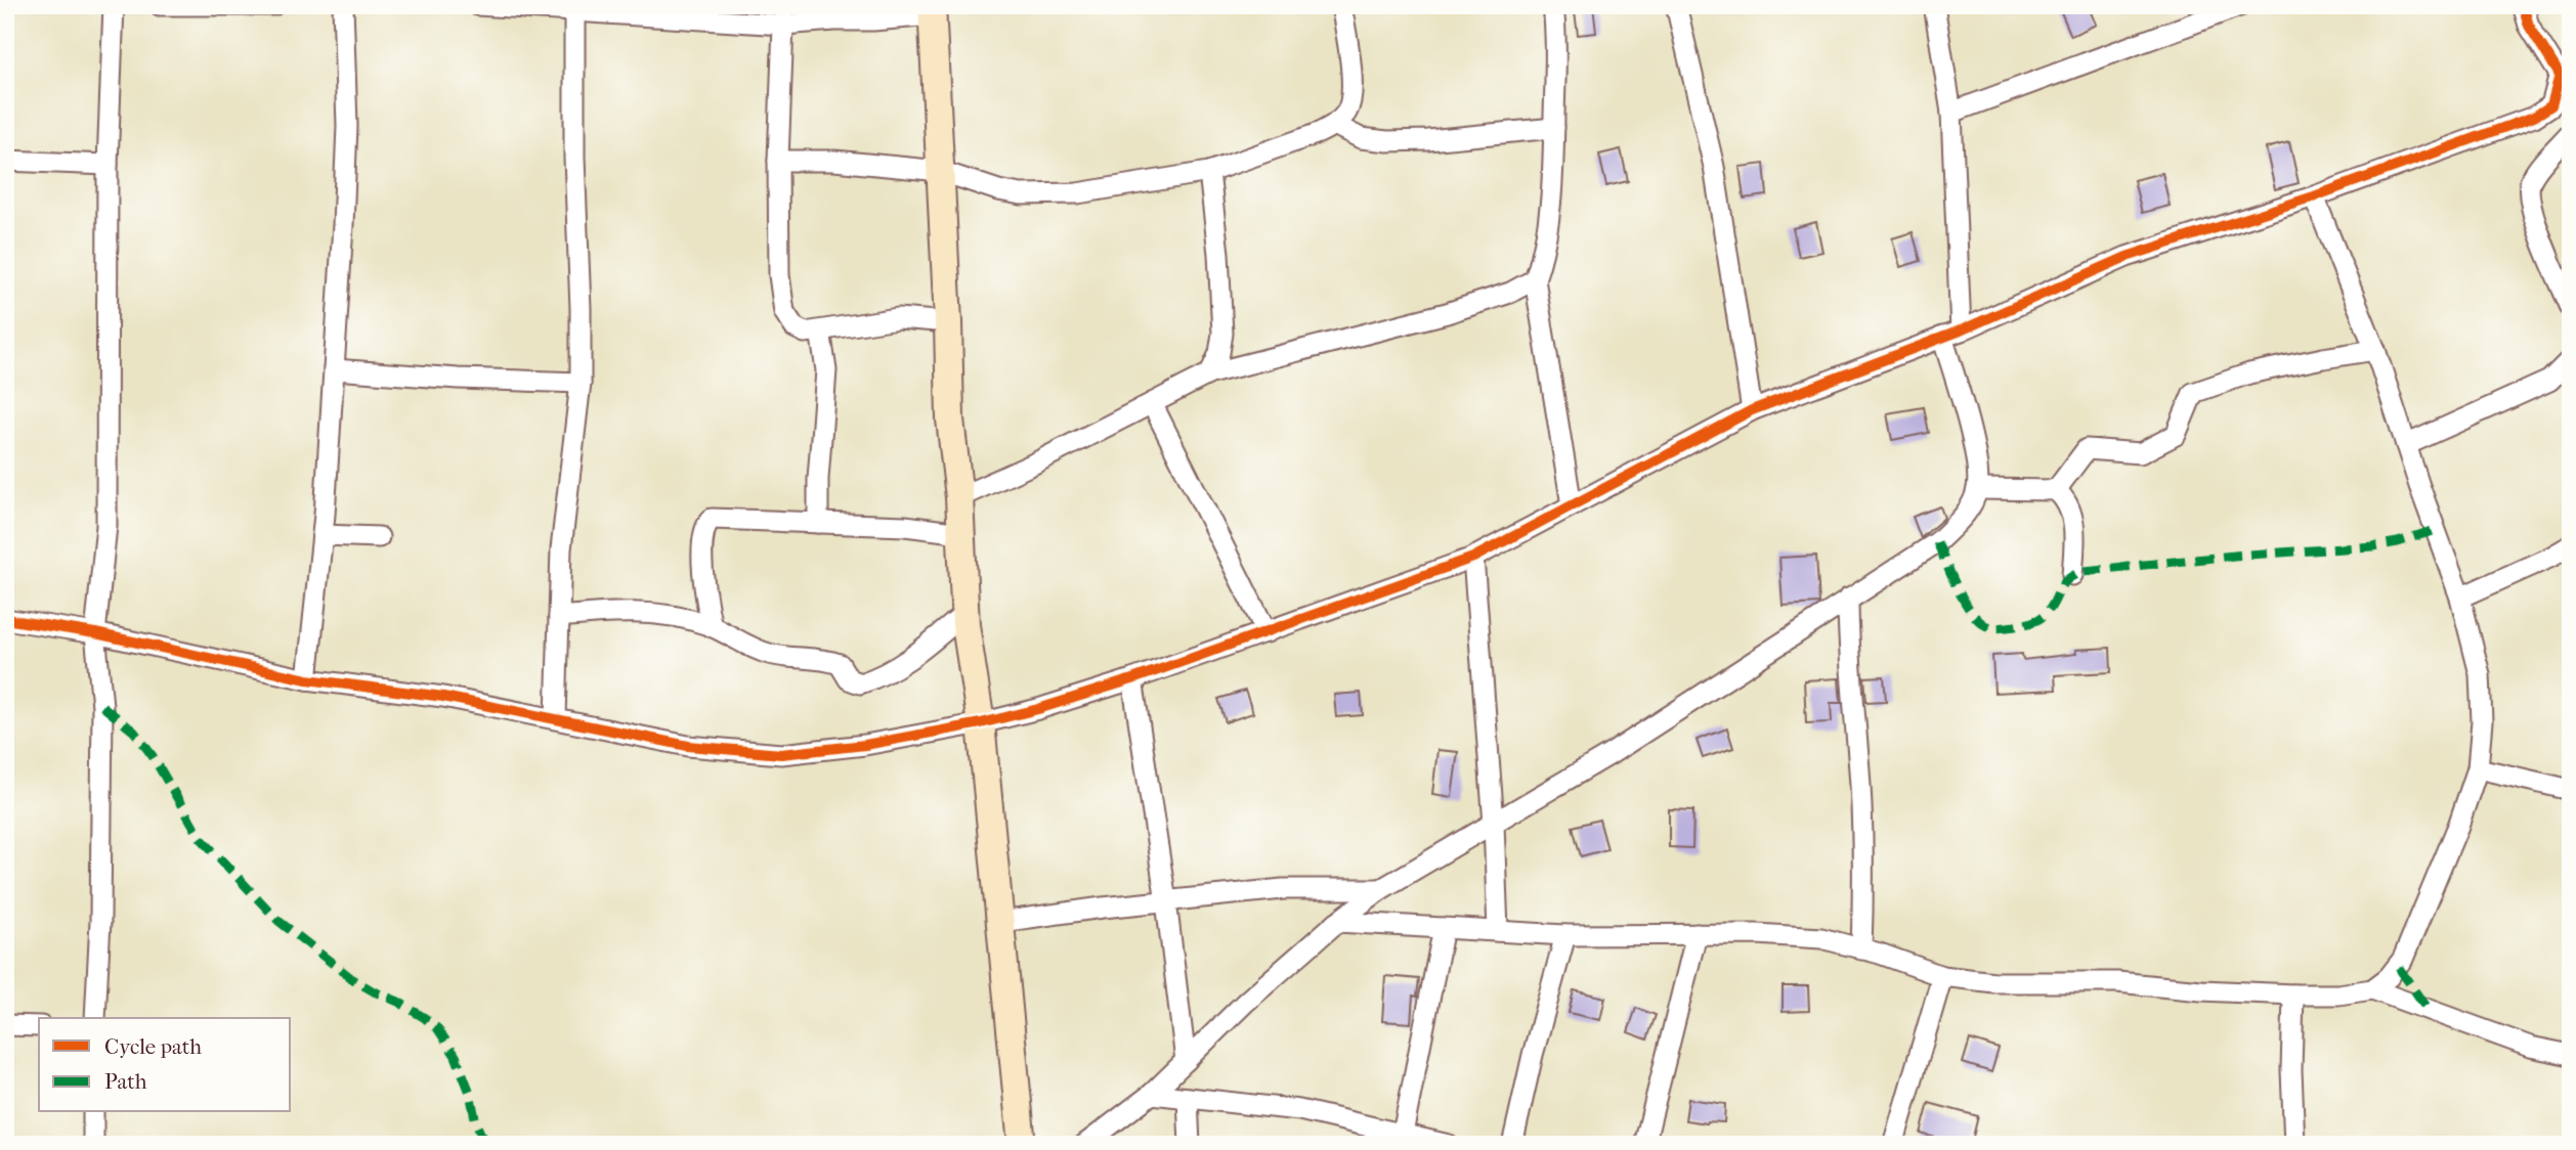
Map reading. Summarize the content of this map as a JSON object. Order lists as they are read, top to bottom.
{
  "legend": ["Cycle path", "Path"]
}
